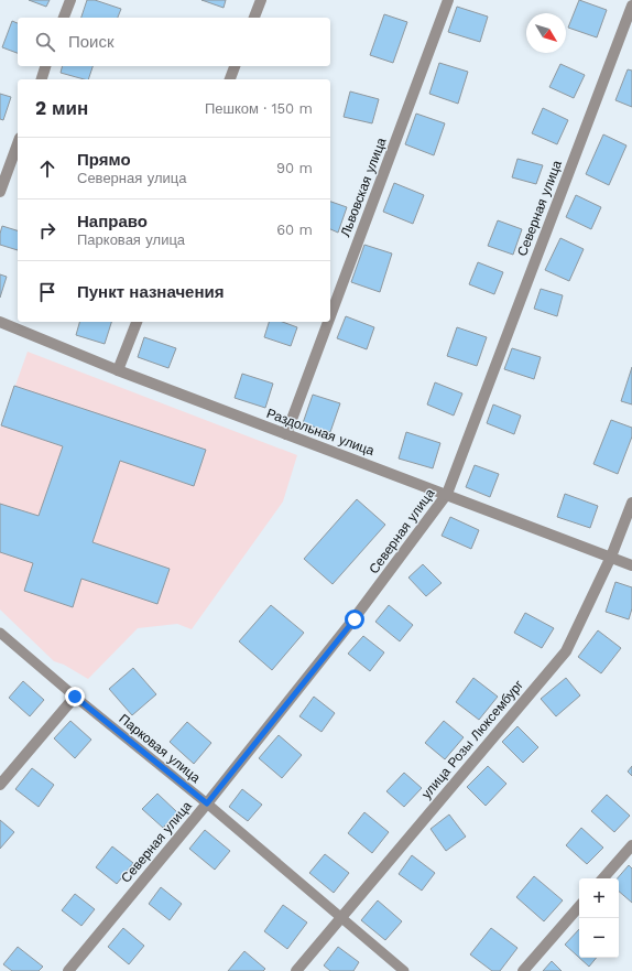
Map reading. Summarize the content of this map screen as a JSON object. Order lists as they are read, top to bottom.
{
  "streets": {
    "street": [
      "Львовская улица",
      "Северная улица",
      "Раздольная улица",
      "улица Розы Люксембург"
    ],
    "lane": ["Парковая улица"]
  },
  "crossings": [
    ["Львовская улица", "Раздольная улица"],
    ["Северная улица", "Раздольная улица"],
    ["Северная улица", "Парковая улица"],
    ["Раздольная улица", "улица Розы Люксембург"],
    ["улица Розы Люксембург", "Парковая улица"]
  ],
  "north": "bottom right",
  "page": {
    "search": "Поиск",
    "heading": ["2 мин", "Пешком · 150 m"],
    "list": [
      ["Прямо", "Северная улица", "90 m"],
      ["Направо", "Парковая улица", "60 m"],
      "Пункт назначения"
    ],
    "map_buttons": ["+", "−"]
  }
}
